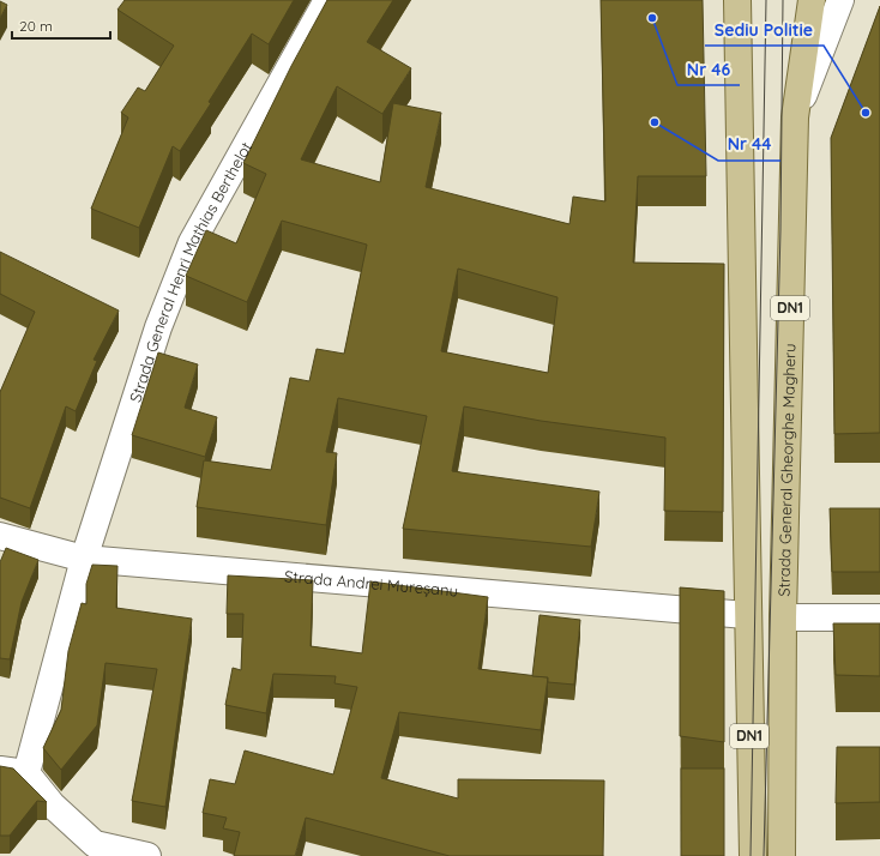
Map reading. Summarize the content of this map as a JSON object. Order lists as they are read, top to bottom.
{
  "streets": {
    "main road": ["DN1", "Strada General Gheorghe Magheru"],
    "street": ["Strada General Henri Mathias Berthelot", "Strada Andrei Mureșanu"]
  },
  "crossings": [
    ["Strada General Henri Mathias Berthelot", "Strada Andrei Mureșanu"],
    ["DN1", "Strada Andrei Mureșanu"]
  ],
  "places": ["Nr 46", "Sediu Politie", "Nr 44"],
  "scale_bar": "20 m"
}
